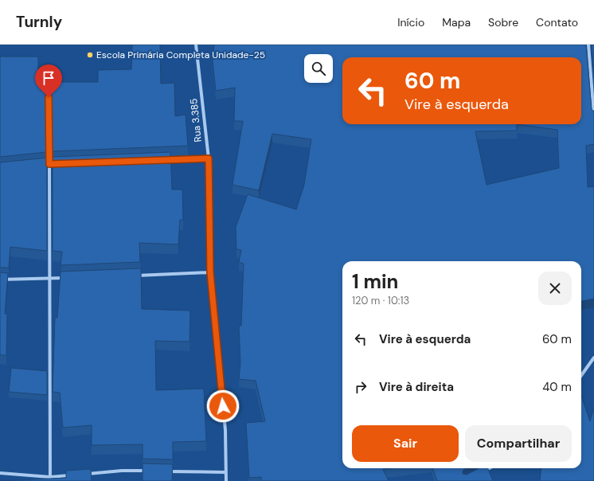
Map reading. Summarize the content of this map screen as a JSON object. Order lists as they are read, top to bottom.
{
  "streets": {
    "street": ["Rua 3.385"]
  },
  "places": ["Escola Primária Completa Unidade-25"],
  "page": {
    "header": "Turnly",
    "nav": [
      "Início",
      "Mapa",
      "Sobre",
      "Contato"
    ],
    "turn": ["60 m", "Vire à esquerda"],
    "heading": ["1 min", "120 m · 10:13"],
    "list": [
      {
        "name": "Vire à esquerda",
        "value": "60 m"
      },
      {
        "name": "Vire à direita",
        "value": "40 m"
      }
    ],
    "buttons": ["Sair", "Compartilhar"]
  }
}
